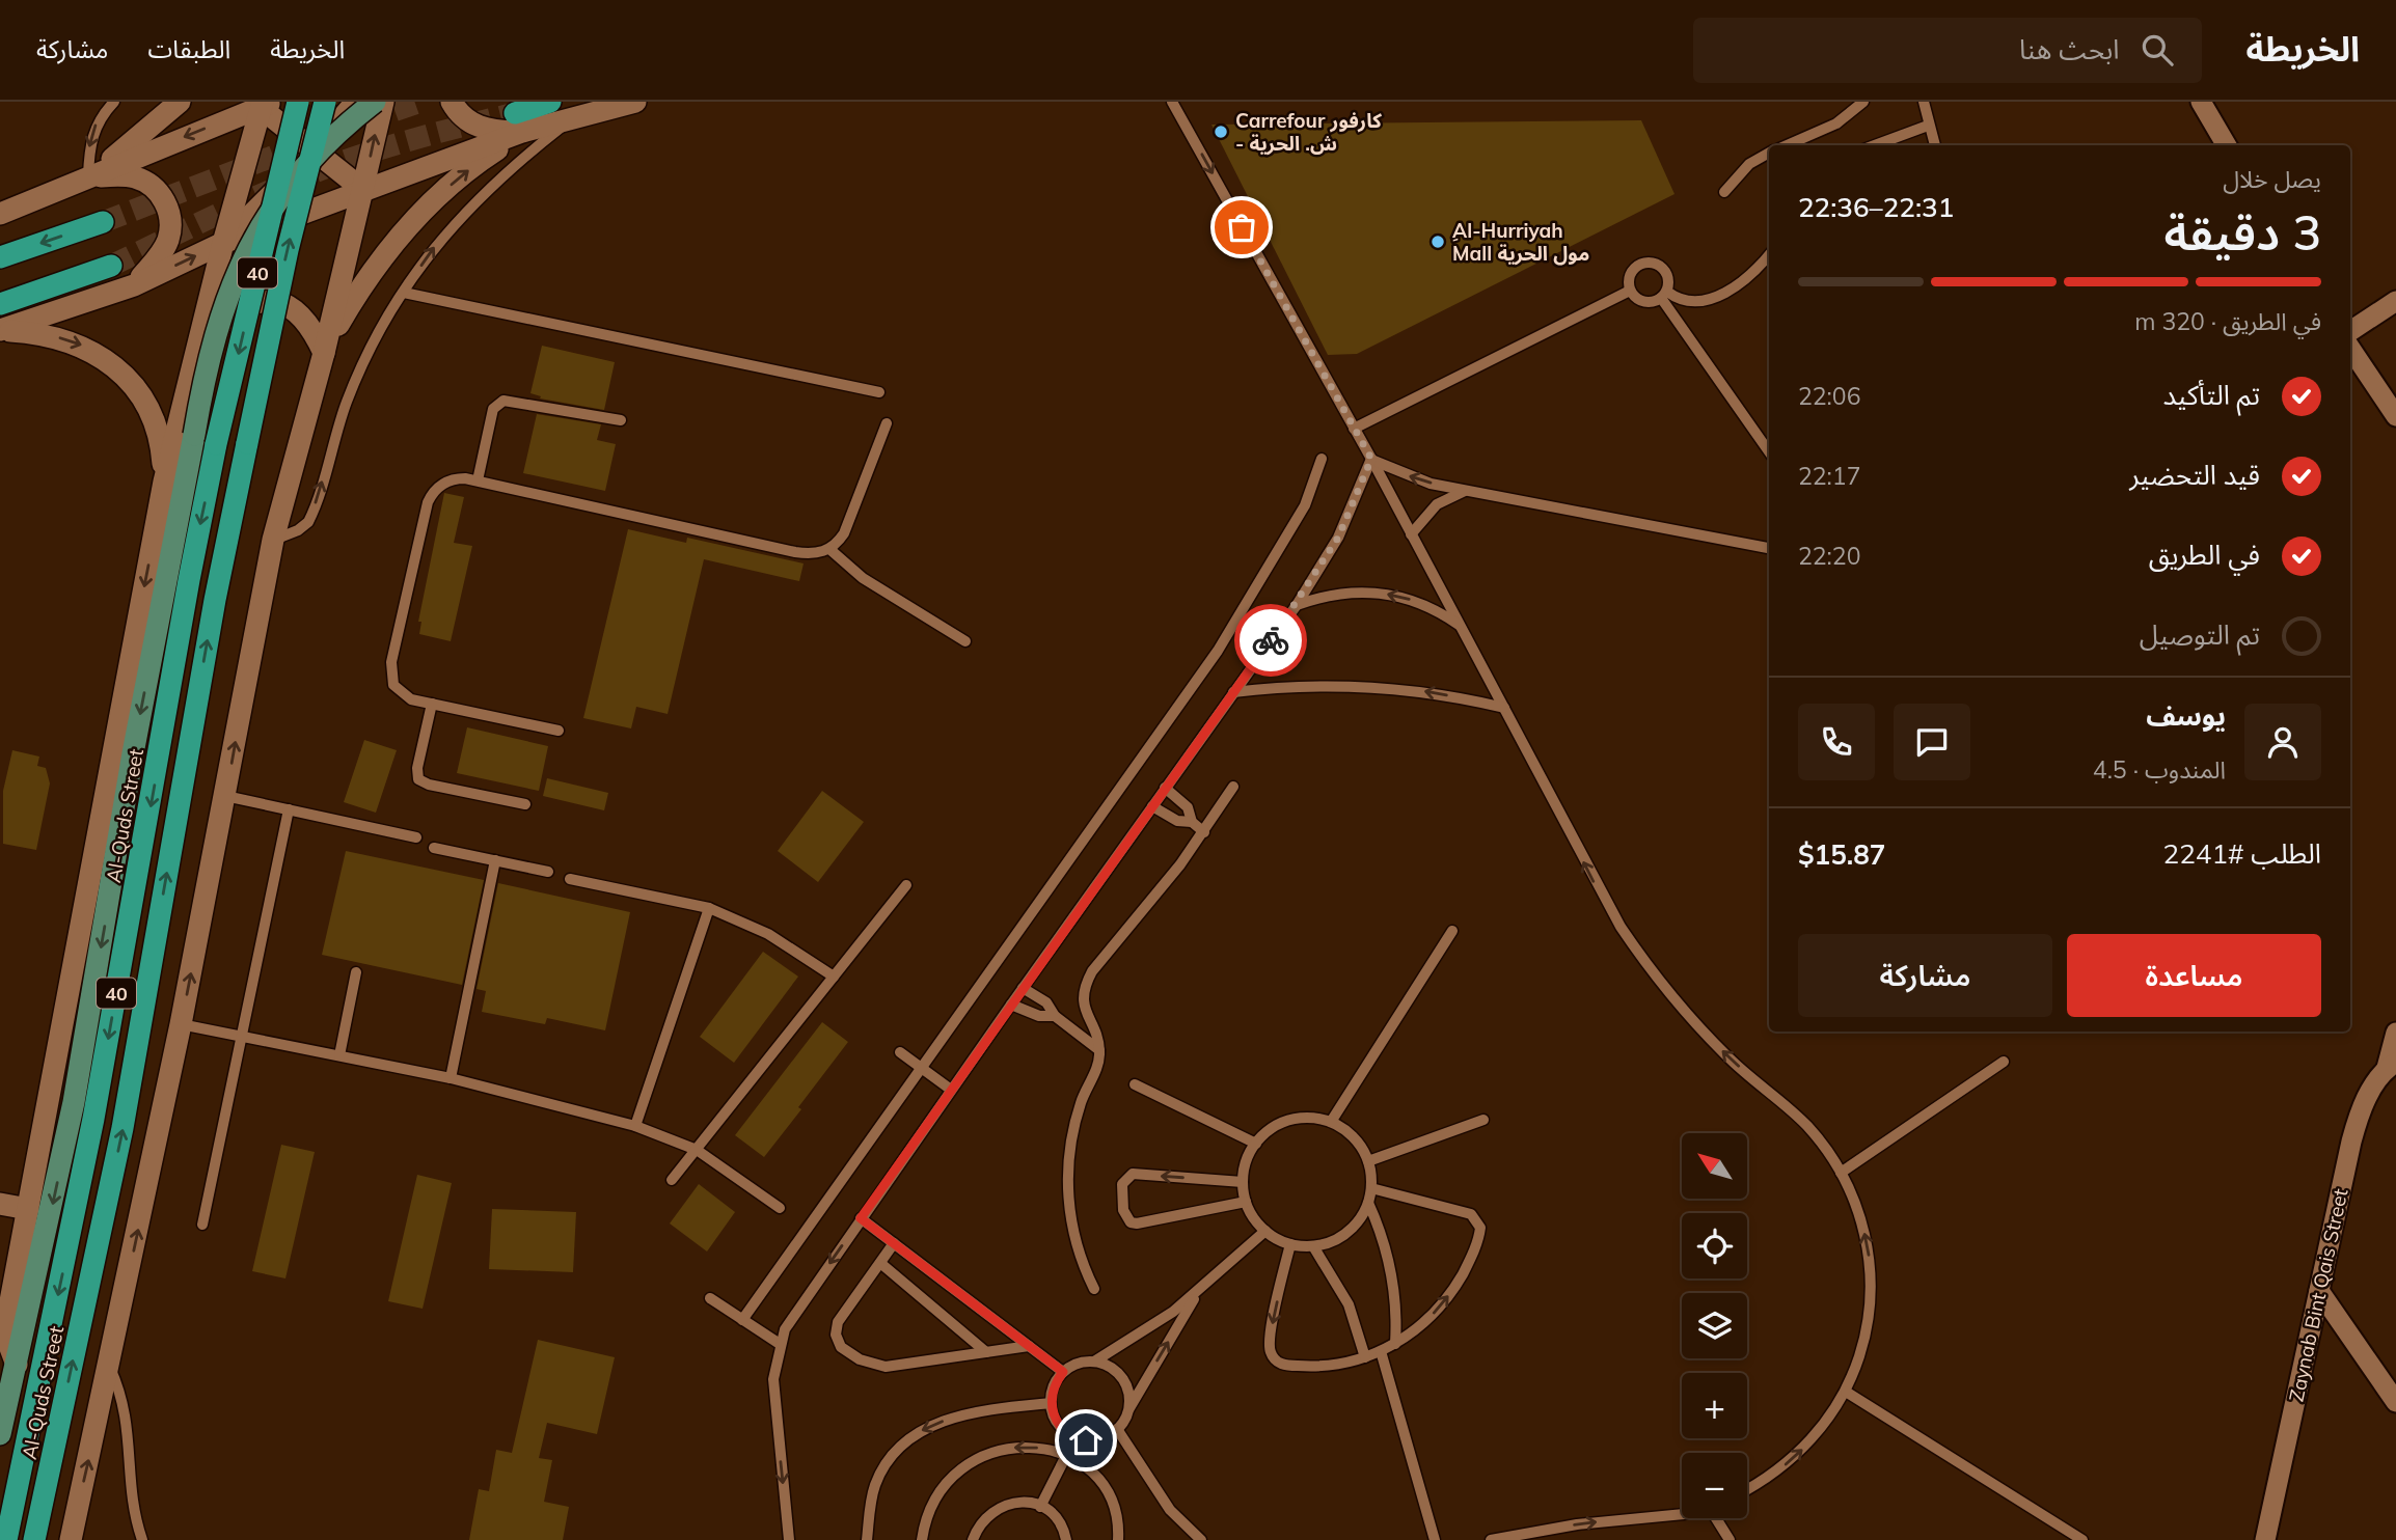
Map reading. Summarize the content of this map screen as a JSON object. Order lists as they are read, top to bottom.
{
  "streets": {
    "highway": ["40", "Al-Quds Street"],
    "street": ["Zaynab Bint Qais Street"]
  },
  "places": ["Carrefour كارفور - ش. الحرية", "ِAl-Hurriyah Mall مول الحرية"],
  "north": "top left",
  "page": {
    "header": "الخريطة",
    "search": "ابحث هنا",
    "nav": ["الخريطة", "الطبقات", "مشاركة"],
    "heading": ["3 دقيقة", "يصل خلال", "22:31–22:36"],
    "panel": [
      "يوسف",
      "المندوب · 4.5",
      "الطلب #2241",
      "$15.87"
    ],
    "bar": "في الطريق · 320 m",
    "list": [
      ["تم التأكيد", "22:06"],
      ["قيد التحضير", "22:17"],
      ["في الطريق", "22:20"],
      "تم التوصيل"
    ],
    "buttons": ["مساعدة", "مشاركة"],
    "map_buttons": ["+", "−"]
  }
}
